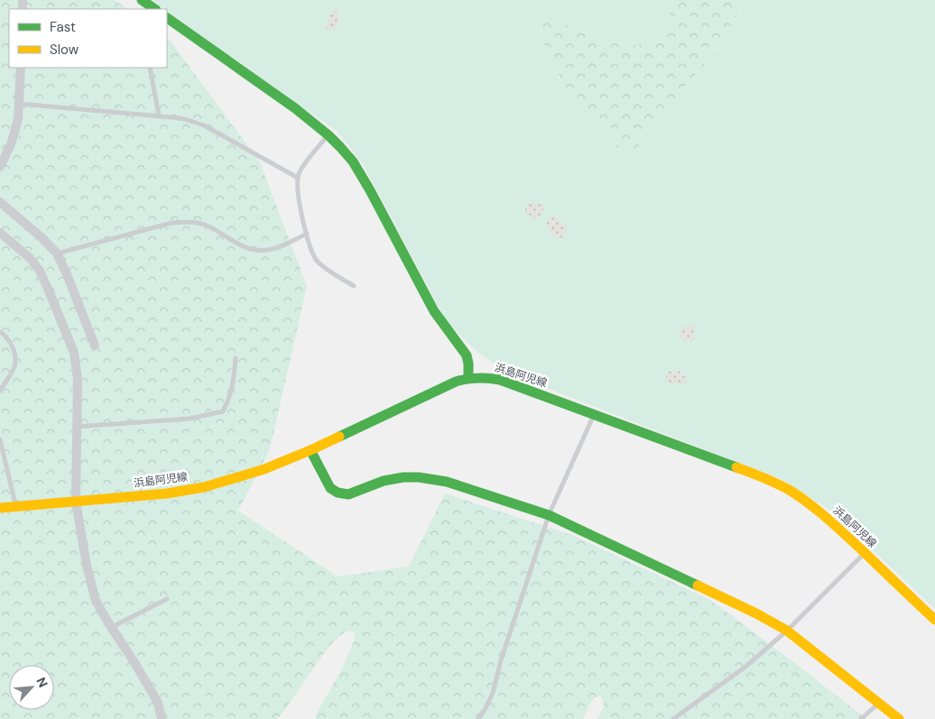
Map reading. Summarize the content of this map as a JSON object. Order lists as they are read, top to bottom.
{
  "streets": {
    "street": ["浜島阿児線"]
  },
  "legend": ["Fast", "Slow"],
  "north": "top right"
}
